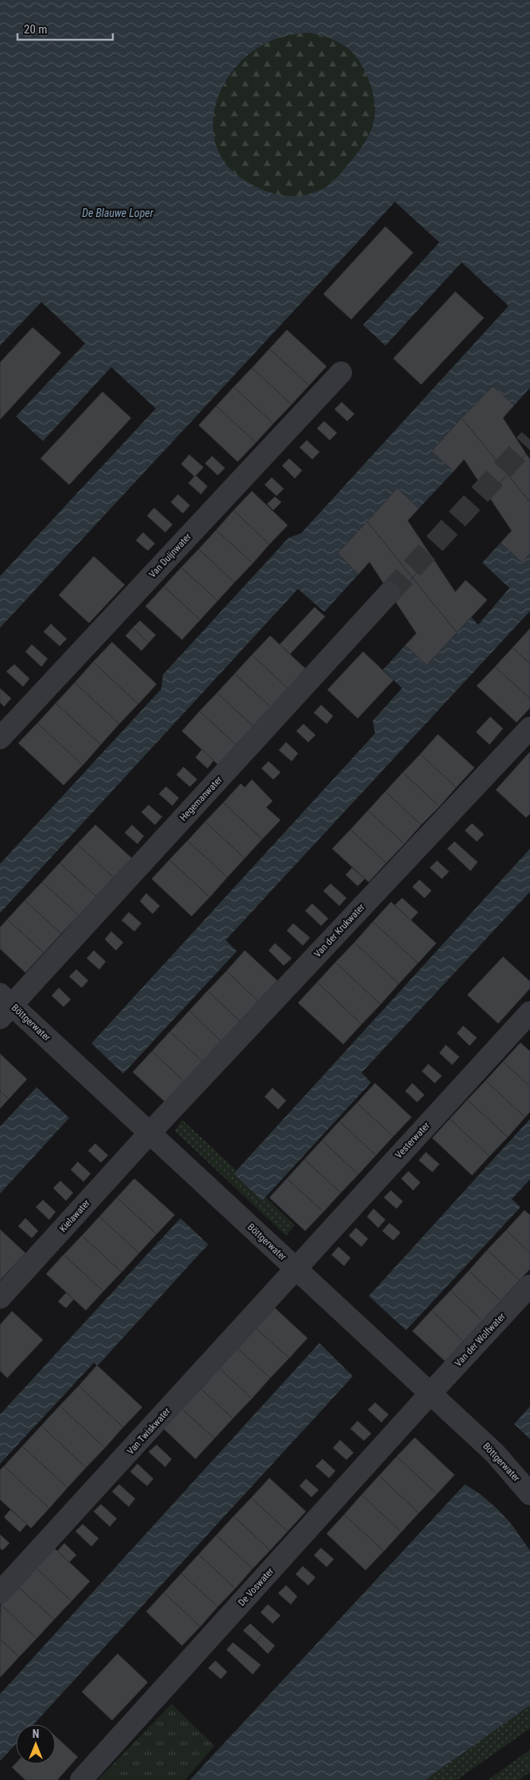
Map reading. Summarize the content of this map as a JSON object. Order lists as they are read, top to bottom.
{
  "streets": {
    "street": [
      "Van Duijnwater",
      "Hegemanwater",
      "Van der Krukwater",
      "Böttgerwater",
      "Vesterwater",
      "Kielawater",
      "Van der Wolfwater",
      "Van Twiskwater",
      "De Voswater"
    ]
  },
  "crossings": [
    ["Hegemanwater", "Böttgerwater"],
    ["Van der Krukwater", "Böttgerwater"],
    ["Van der Krukwater", "Kielawater"],
    ["Böttgerwater", "Vesterwater"],
    ["Böttgerwater", "Kielawater"],
    ["Böttgerwater", "Van der Wolfwater"],
    ["Böttgerwater", "Van Twiskwater"],
    ["Böttgerwater", "De Voswater"],
    ["Vesterwater", "Van Twiskwater"],
    ["Van der Wolfwater", "De Voswater"]
  ],
  "water": ["De Blauwe Loper"],
  "scale_bar": "20 m",
  "north": "top"
}
